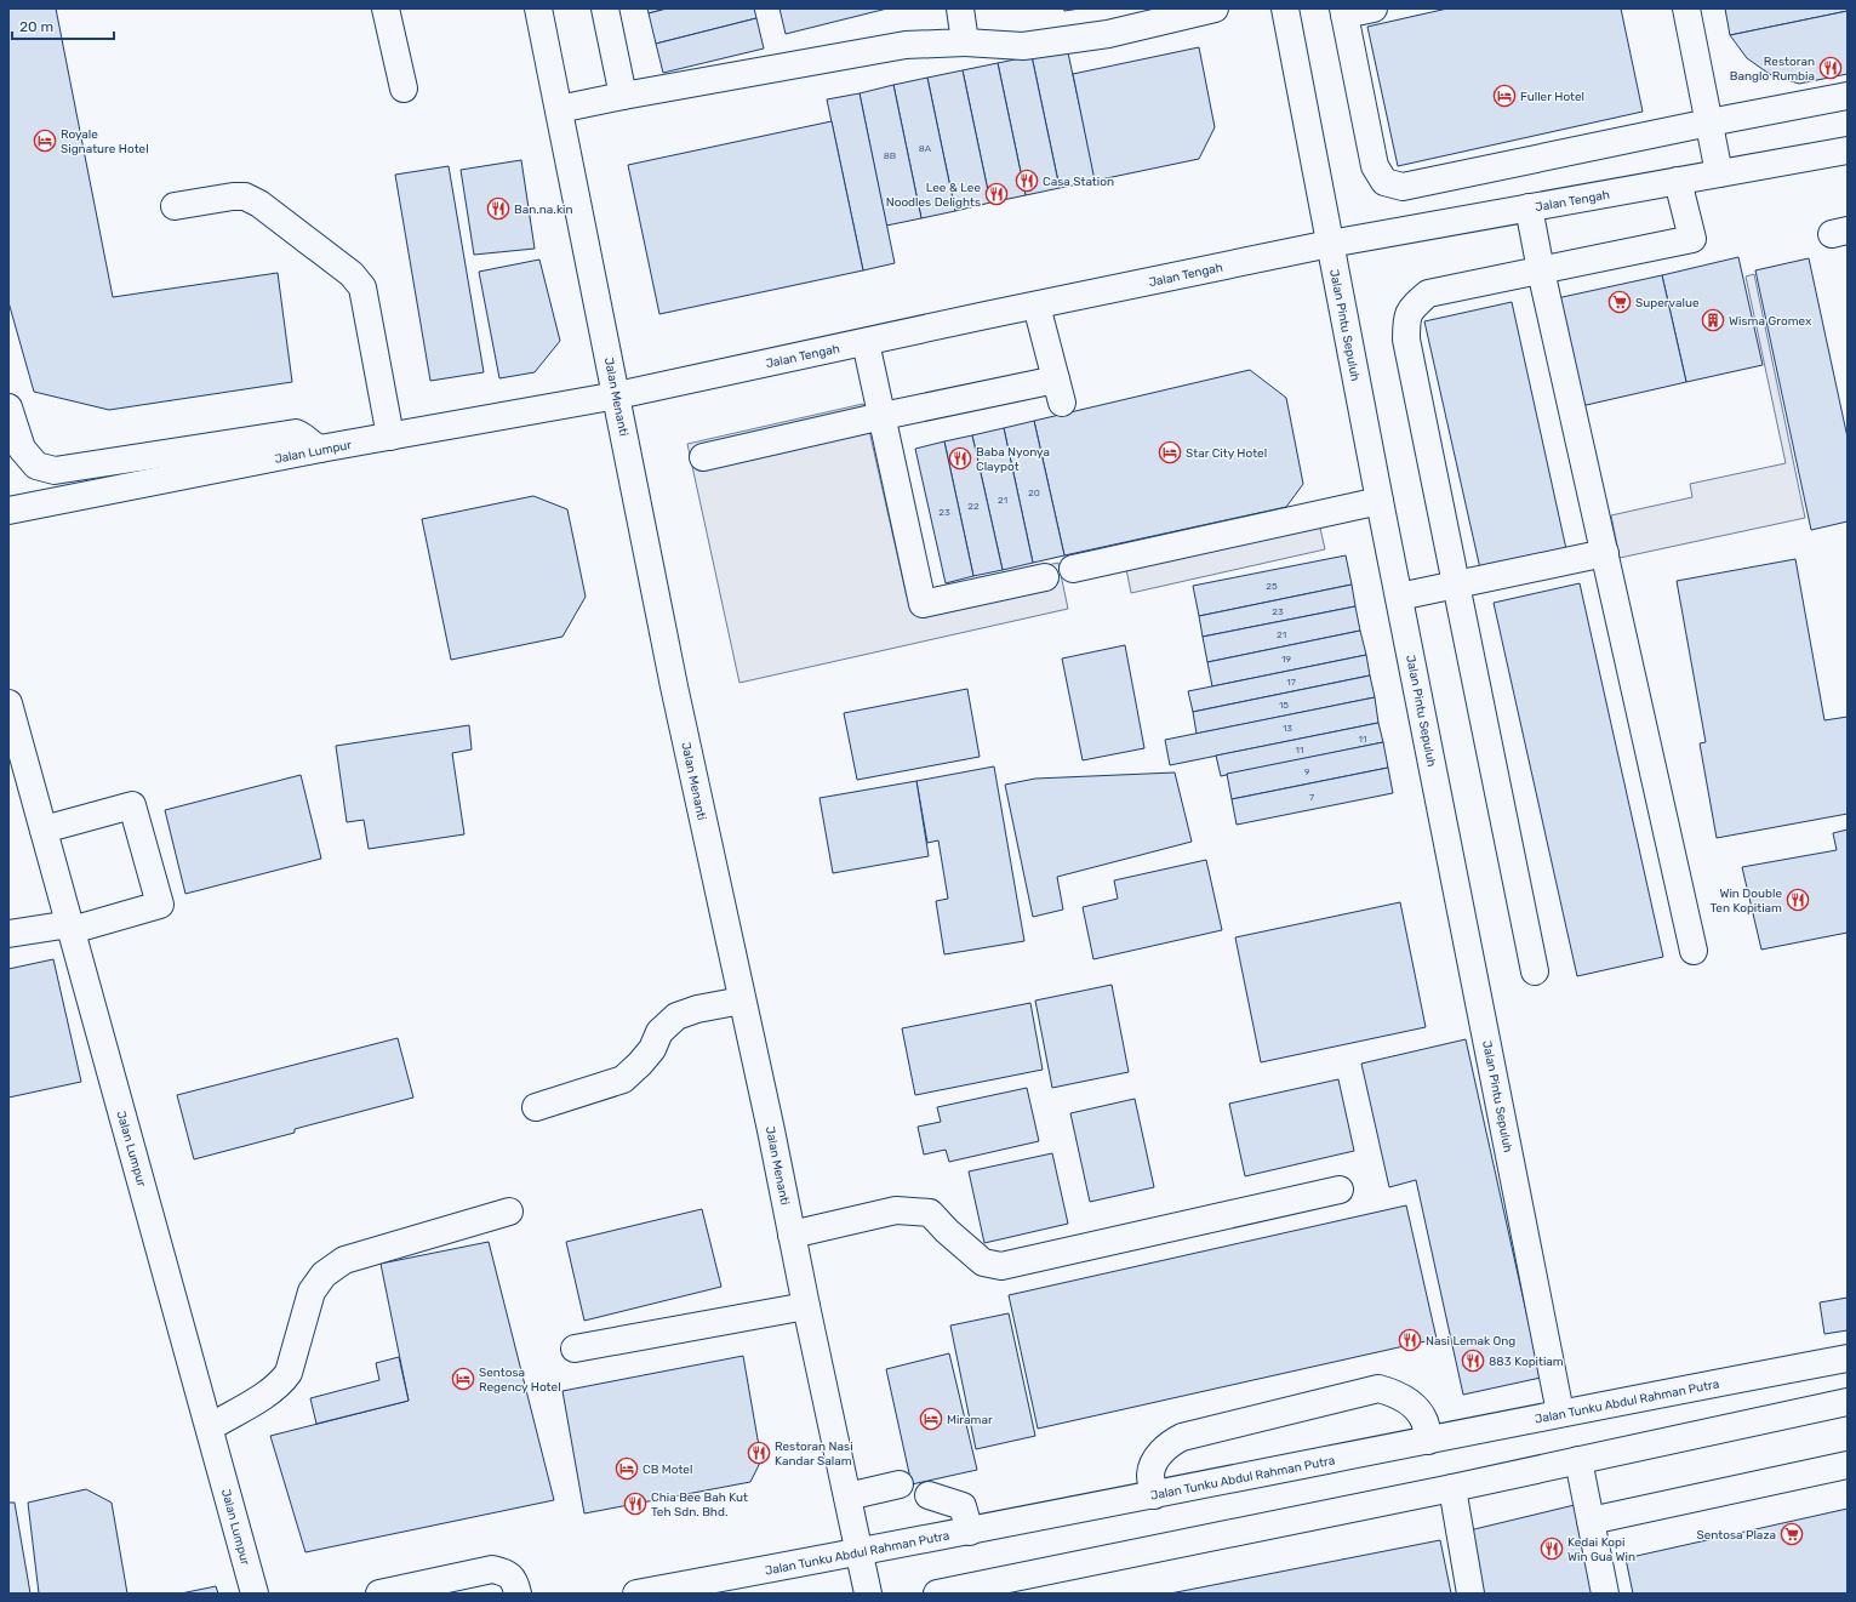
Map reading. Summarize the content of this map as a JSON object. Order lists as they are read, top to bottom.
{
  "streets": {
    "street": [
      "Jalan Tengah",
      "Jalan Pintu Sepuluh",
      "Jalan Menanti",
      "Jalan Lumpur",
      "Jalan Tunku Abdul Rahman Putra"
    ]
  },
  "crossings": [
    ["Jalan Tengah", "Jalan Pintu Sepuluh"],
    ["Jalan Tengah", "Jalan Menanti"],
    ["Jalan Tengah", "Jalan Lumpur"],
    ["Jalan Pintu Sepuluh", "Jalan Tunku Abdul Rahman Putra"],
    ["Jalan Menanti", "Jalan Lumpur"],
    ["Jalan Menanti", "Jalan Tunku Abdul Rahman Putra"]
  ],
  "places": {
    "restaurant": [
      "Restoran Banglo Rumbia",
      "Casa Station",
      "Lee & Lee Noodles Delights",
      "Ban.na.kin",
      "Baba Nyonya Claypot",
      "Win Double Ten Kopitiam",
      "Nasi Lemak Ong",
      "883 Kopitiam",
      "Restoran Nasi Kandar Salam",
      "Chia Bee Bah Kut Teh Sdn. Bhd.",
      "Kedai Kopi Win Gua Win"
    ],
    "hotel": [
      "Fuller Hotel",
      "Royale Signature Hotel",
      "Star City Hotel",
      "Sentosa Regency Hotel",
      "Miramar",
      "CB Motel"
    ],
    "supermarket": ["Supervalue", "Sentosa Plaza"],
    "building": ["Wisma Gromex"]
  },
  "house_numbers": [
    "8A",
    "8B",
    "20",
    "21",
    "22",
    "23",
    "25",
    "23",
    "21",
    "19",
    "17",
    "15",
    "13",
    "11",
    "11",
    "9",
    "7"
  ],
  "scale_bar": "20 m"
}
